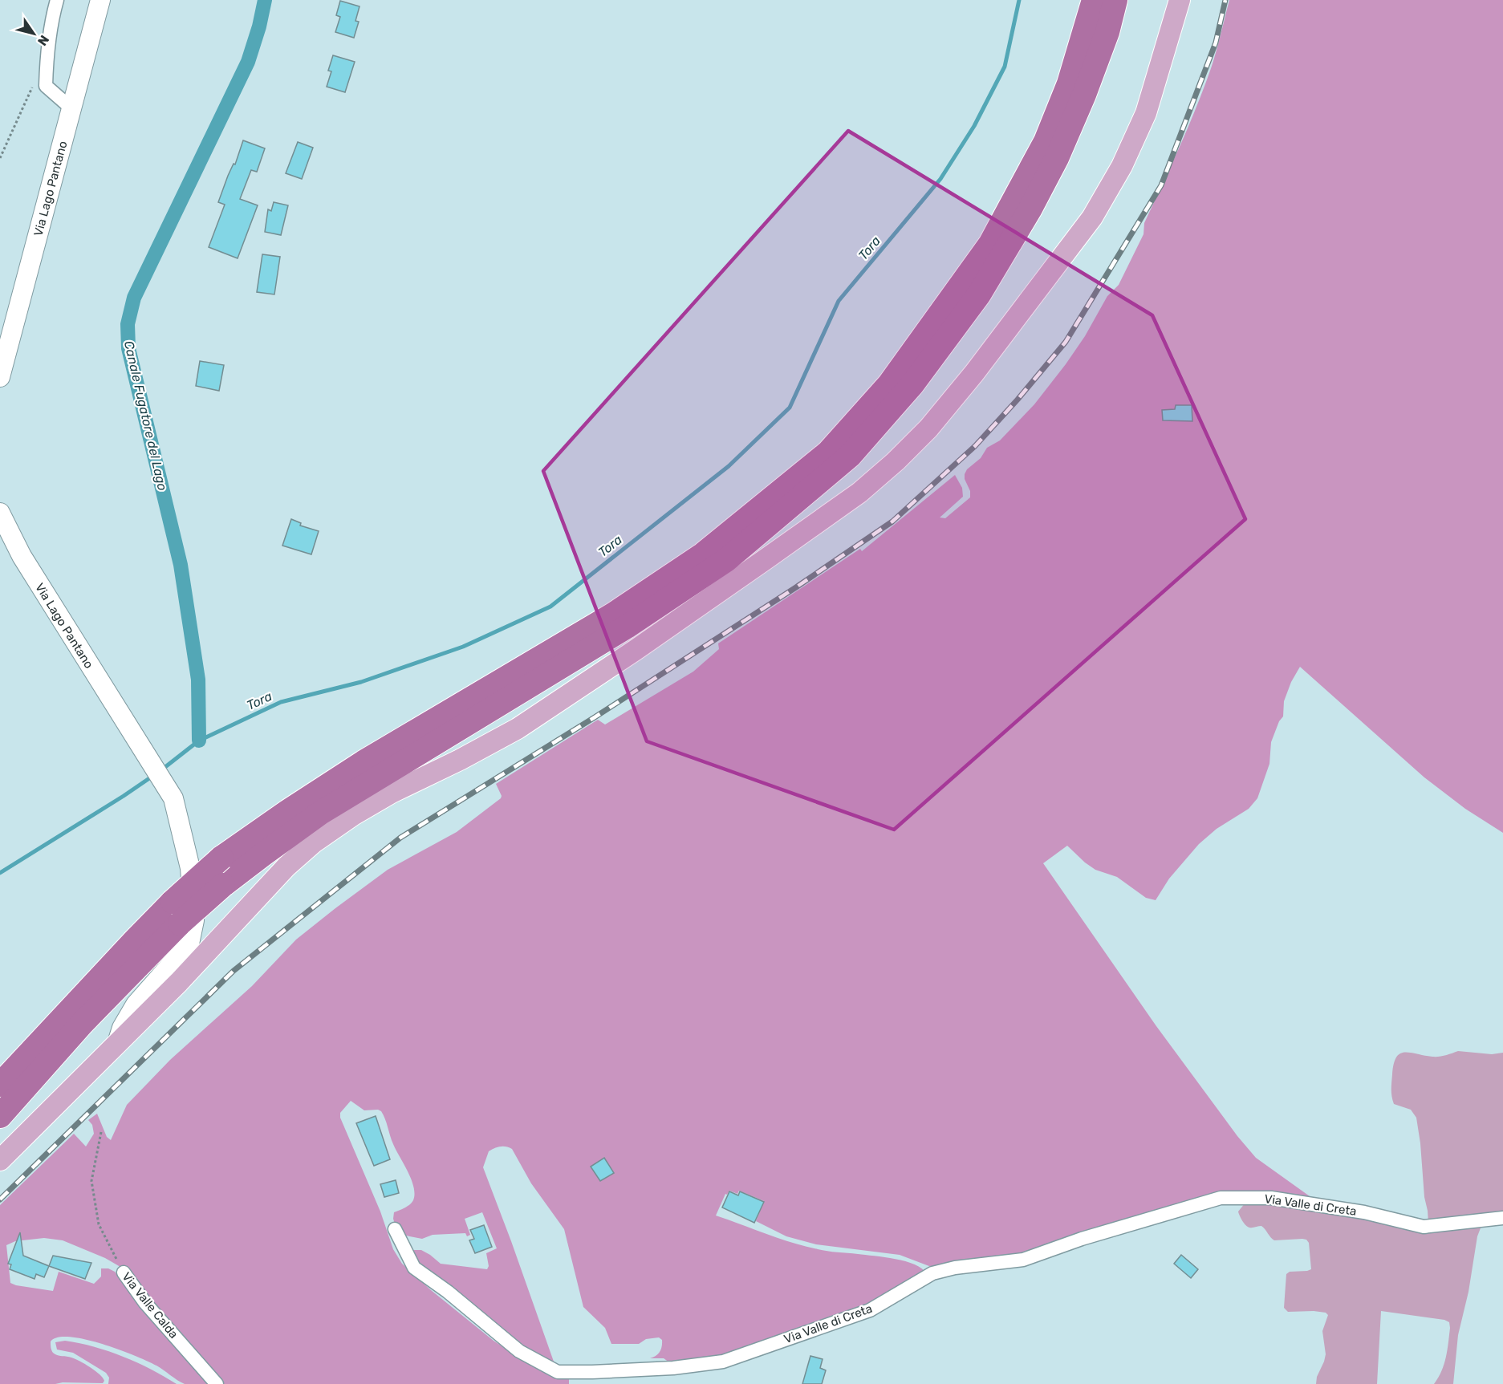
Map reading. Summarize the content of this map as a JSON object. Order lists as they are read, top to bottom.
{
  "streets": {
    "street": ["Via Lago Pantano", "Via Valle di Creta", "Via Valle Calda"]
  },
  "water": ["Tora", "Canale Fugatore del Lago"],
  "north": "bottom right"
}
